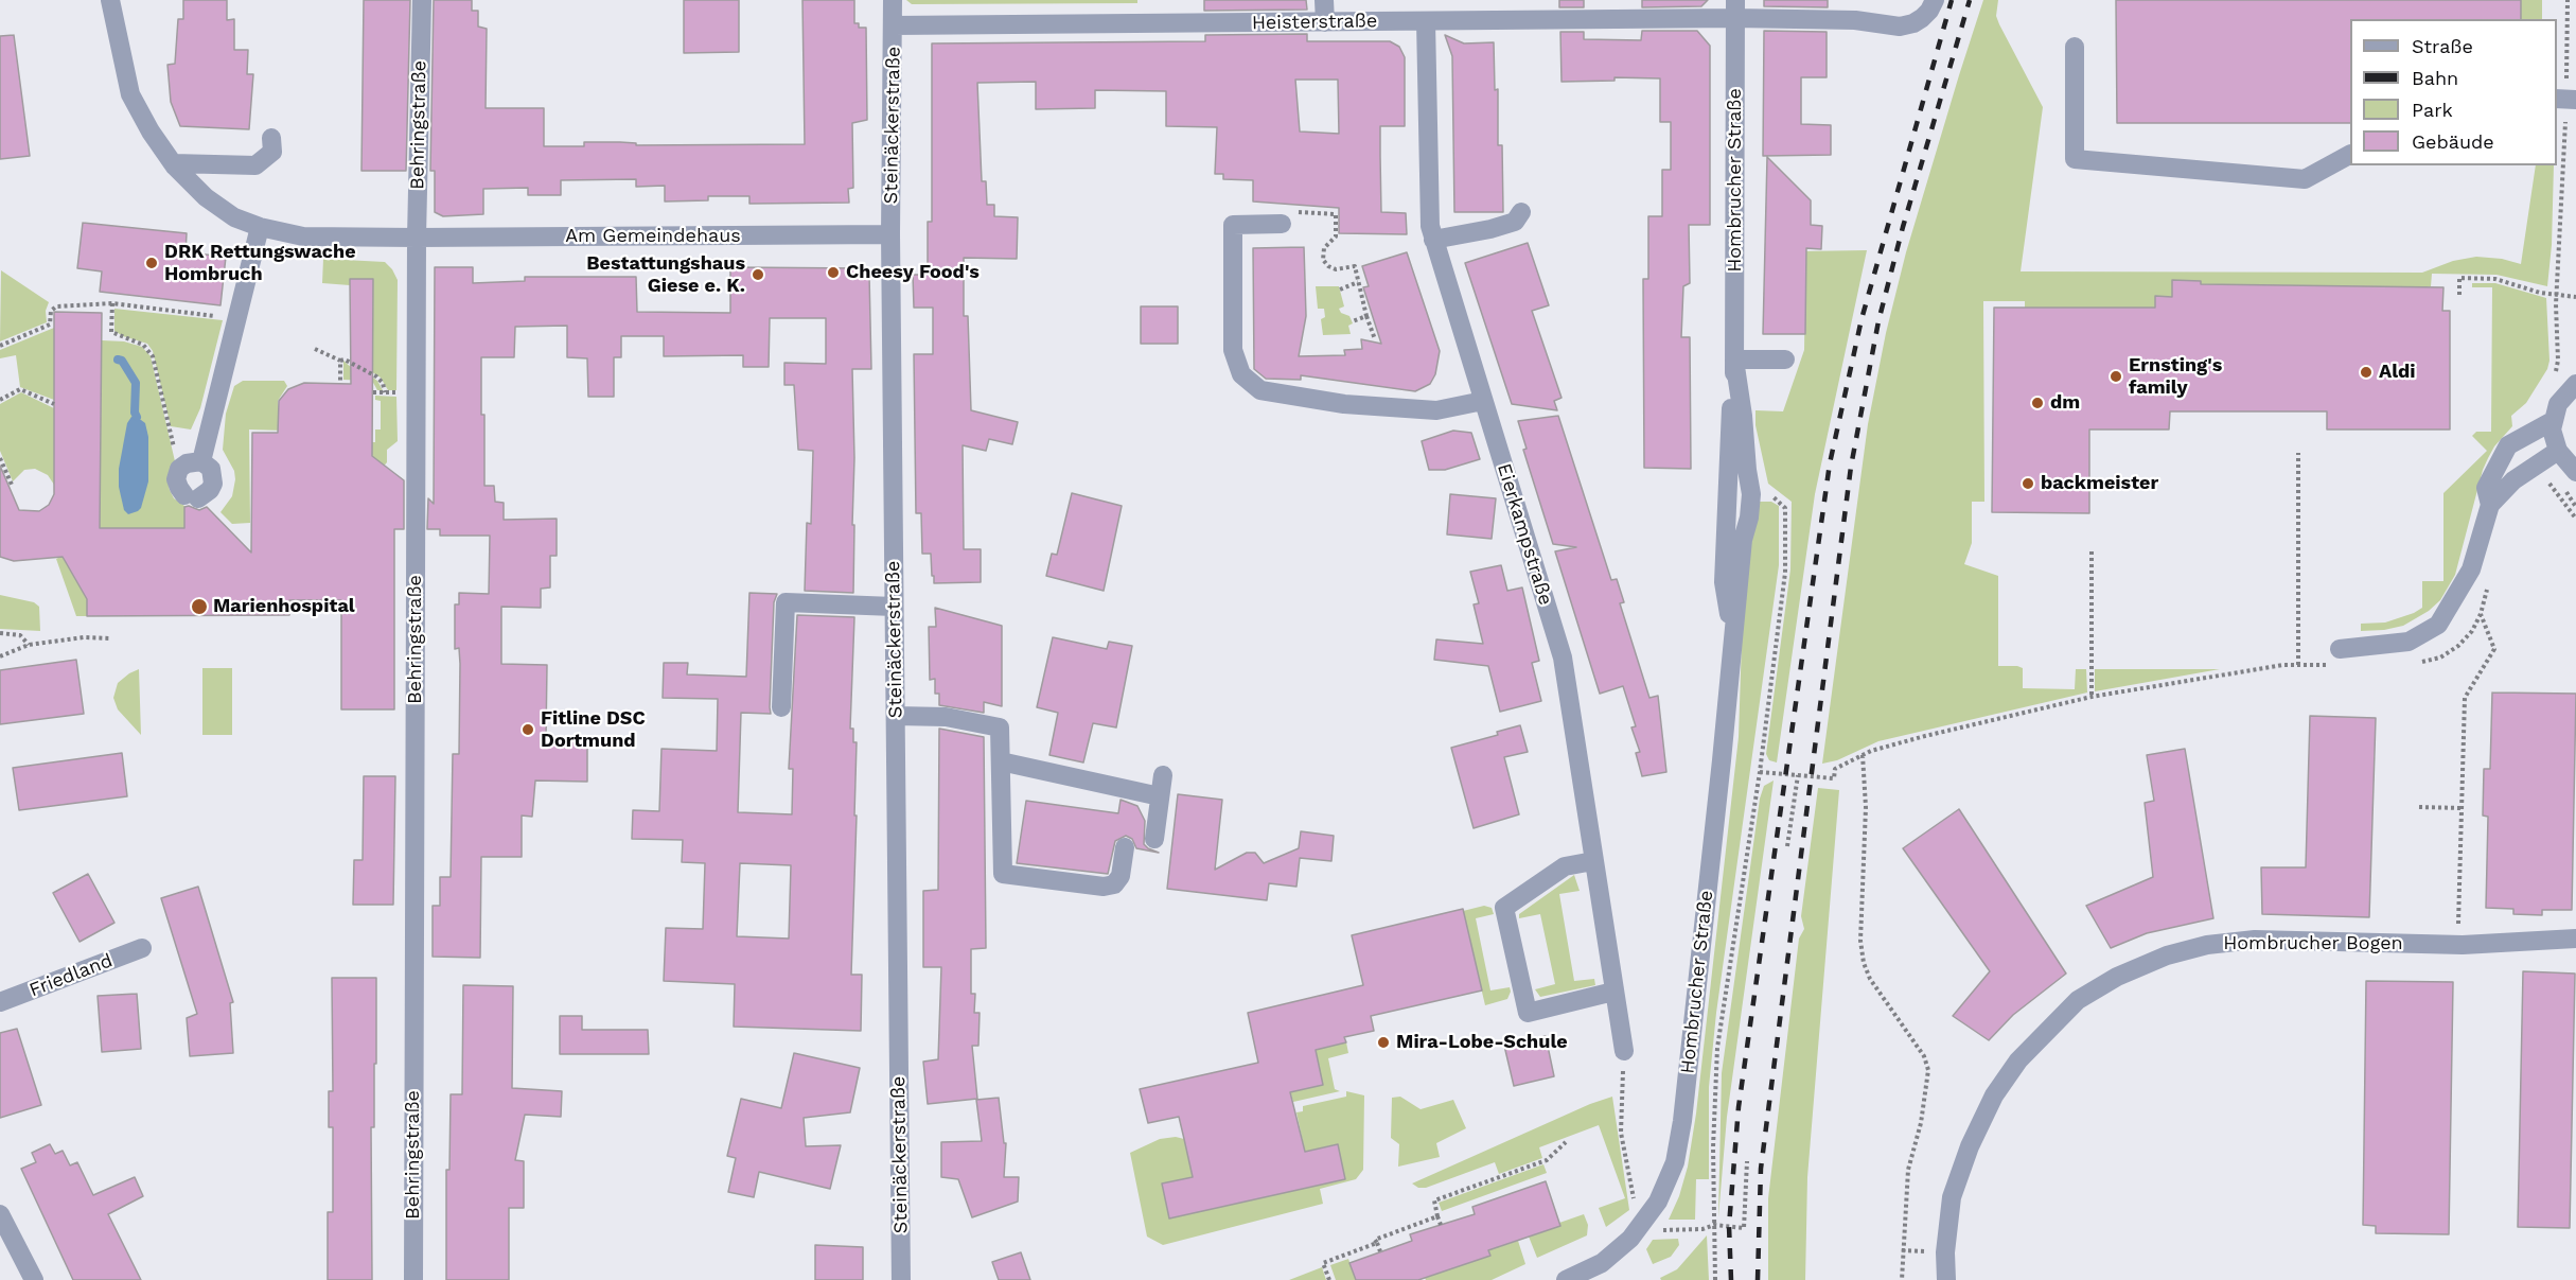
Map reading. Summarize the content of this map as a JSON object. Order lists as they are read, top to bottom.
{
  "streets": {
    "street": [
      "Heisterstraße",
      "Behringstraße",
      "Steinäckerstraße",
      "Hombrucher Straße",
      "Am Gemeindehaus",
      "Eierkampstraße",
      "Hombrucher Bogen",
      "Friedland"
    ]
  },
  "crossings": [
    ["Heisterstraße", "Steinäckerstraße"],
    ["Heisterstraße", "Hombrucher Straße"],
    ["Heisterstraße", "Eierkampstraße"],
    ["Behringstraße", "Am Gemeindehaus"],
    ["Steinäckerstraße", "Am Gemeindehaus"]
  ],
  "places": [
    "DRK Rettungswache Hombruch",
    "Cheesy Food's",
    "Bestattungshaus Giese e. K.",
    "Aldi",
    "Ernsting's family",
    "dm",
    "backmeister",
    "Marienhospital",
    "Fitline DSC Dortmund",
    "Mira-Lobe-Schule"
  ],
  "legend": [
    "Straße",
    "Bahn",
    "Park",
    "Gebäude"
  ]
}
